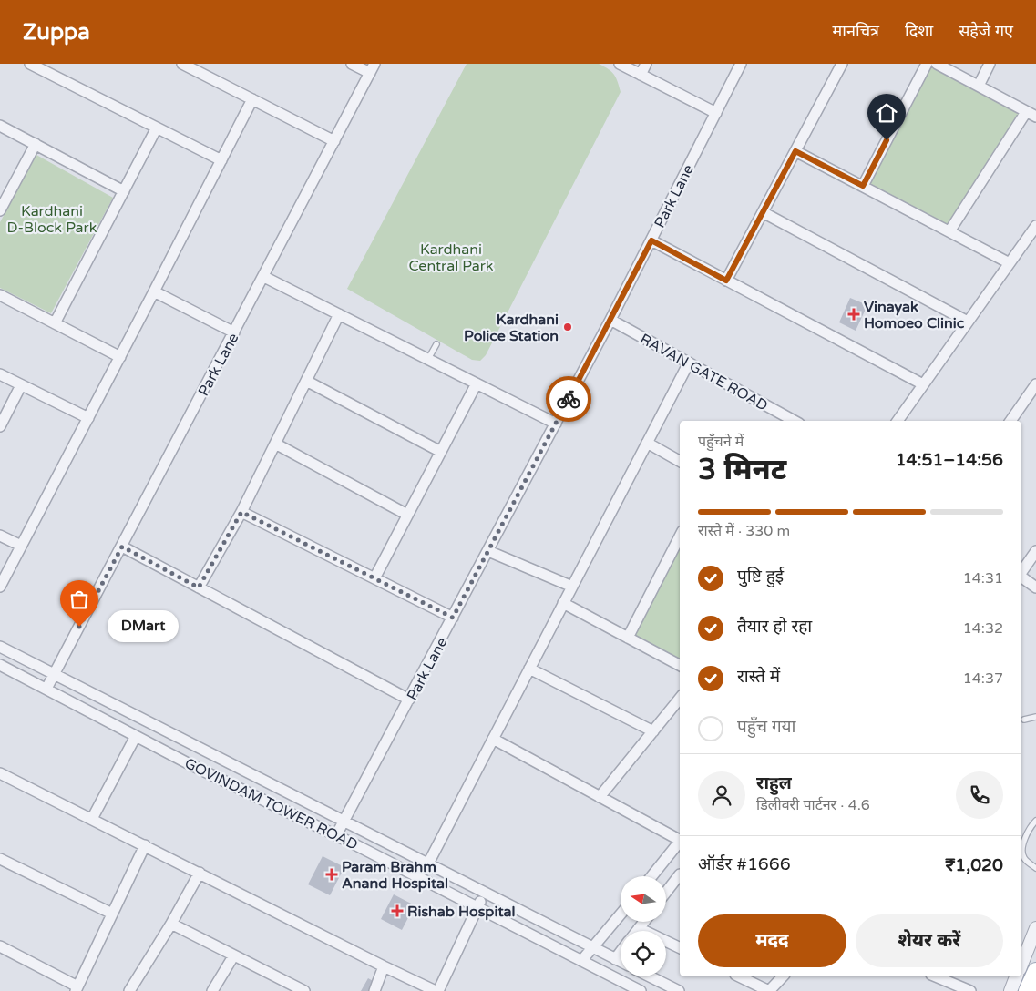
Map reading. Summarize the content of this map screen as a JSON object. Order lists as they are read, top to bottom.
{
  "streets": {
    "street": ["Park Lane", "RAVAN GATE ROAD", "GOVINDAM TOWER ROAD"]
  },
  "crossings": [
    ["Park Lane", "RAVAN GATE ROAD"],
    ["Park Lane", "GOVINDAM TOWER ROAD"]
  ],
  "parks": ["Kardhani D-Block Park", "Kardhani Central Park"],
  "places": {
    "health": ["Vinayak Homoeo Clinic", "Param Brahm Anand Hospital", "Rishab Hospital"],
    "other": ["Kardhani Police Station", "DMart"]
  },
  "north": "left",
  "page": {
    "header": "Zuppa",
    "nav": ["मानचित्र", "दिशा", "सहेजे गए"],
    "heading": ["3 मिनट", "पहुँचने में", "14:51–14:56"],
    "panel": [
      "राहुल",
      "डिलीवरी पार्टनर · 4.6",
      "ऑर्डर #1666",
      "₹1,020"
    ],
    "bar": "रास्ते में · 330 m",
    "list": [
      ["पुष्टि हुई", "14:31"],
      ["तैयार हो रहा", "14:32"],
      ["रास्ते में", "14:37"],
      "पहुँच गया"
    ],
    "bubble": "DMart",
    "buttons": ["मदद", "शेयर करें"]
  }
}
